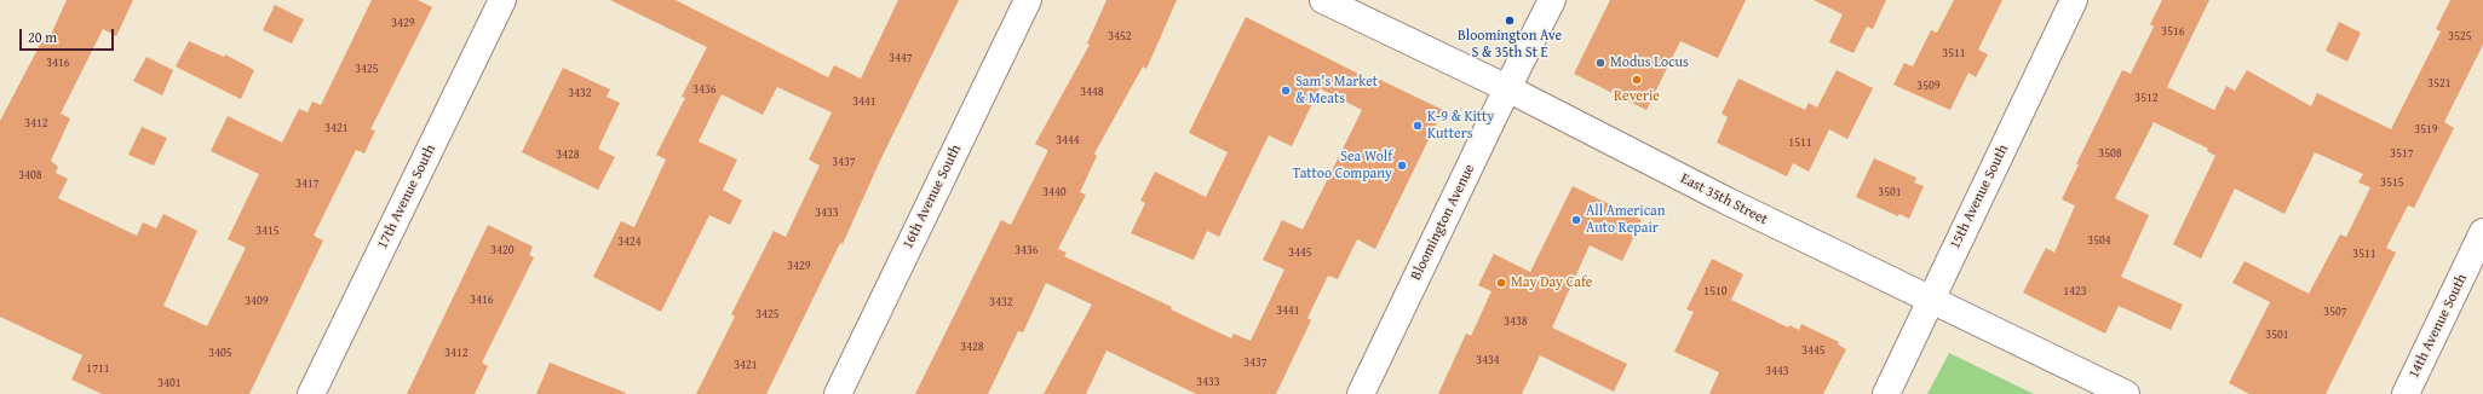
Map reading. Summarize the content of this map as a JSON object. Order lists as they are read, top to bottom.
{
  "streets": {
    "street": [
      "17th Avenue South",
      "16th Avenue South",
      "15th Avenue South",
      "East 35th Street",
      "Bloomington Avenue",
      "14th Avenue South"
    ]
  },
  "crossings": [
    ["15th Avenue South", "East 35th Street"],
    ["East 35th Street", "Bloomington Avenue"]
  ],
  "places": [
    "Bloomington Ave S & 35th St E",
    "Modus Locus",
    "Reverie",
    "Sam's Market & Meats",
    "K-9 & Kitty Kutters",
    "Sea Wolf Tattoo Company",
    "All American Auto Repair",
    "May Day Cafe"
  ],
  "house_numbers": [
    "3429",
    "3516",
    "3452",
    "3525",
    "3511",
    "3447",
    "3416",
    "3425",
    "3521",
    "3509",
    "3436",
    "3448",
    "3432",
    "3512",
    "3441",
    "3412",
    "3421",
    "3519",
    "3444",
    "1511",
    "3508",
    "3517",
    "3428",
    "3437",
    "3408",
    "3515",
    "3417",
    "3440",
    "3501",
    "3433",
    "3415",
    "3504",
    "3424",
    "3420",
    "3436",
    "3445",
    "3511",
    "3429",
    "1510",
    "1423",
    "3416",
    "3409",
    "3432",
    "3441",
    "3507",
    "3425",
    "3438",
    "3501",
    "3428",
    "3445",
    "3405",
    "3412",
    "3434",
    "3437",
    "3421",
    "1711",
    "3443",
    "3433",
    "3401"
  ],
  "scale_bar": "20 m"
}
